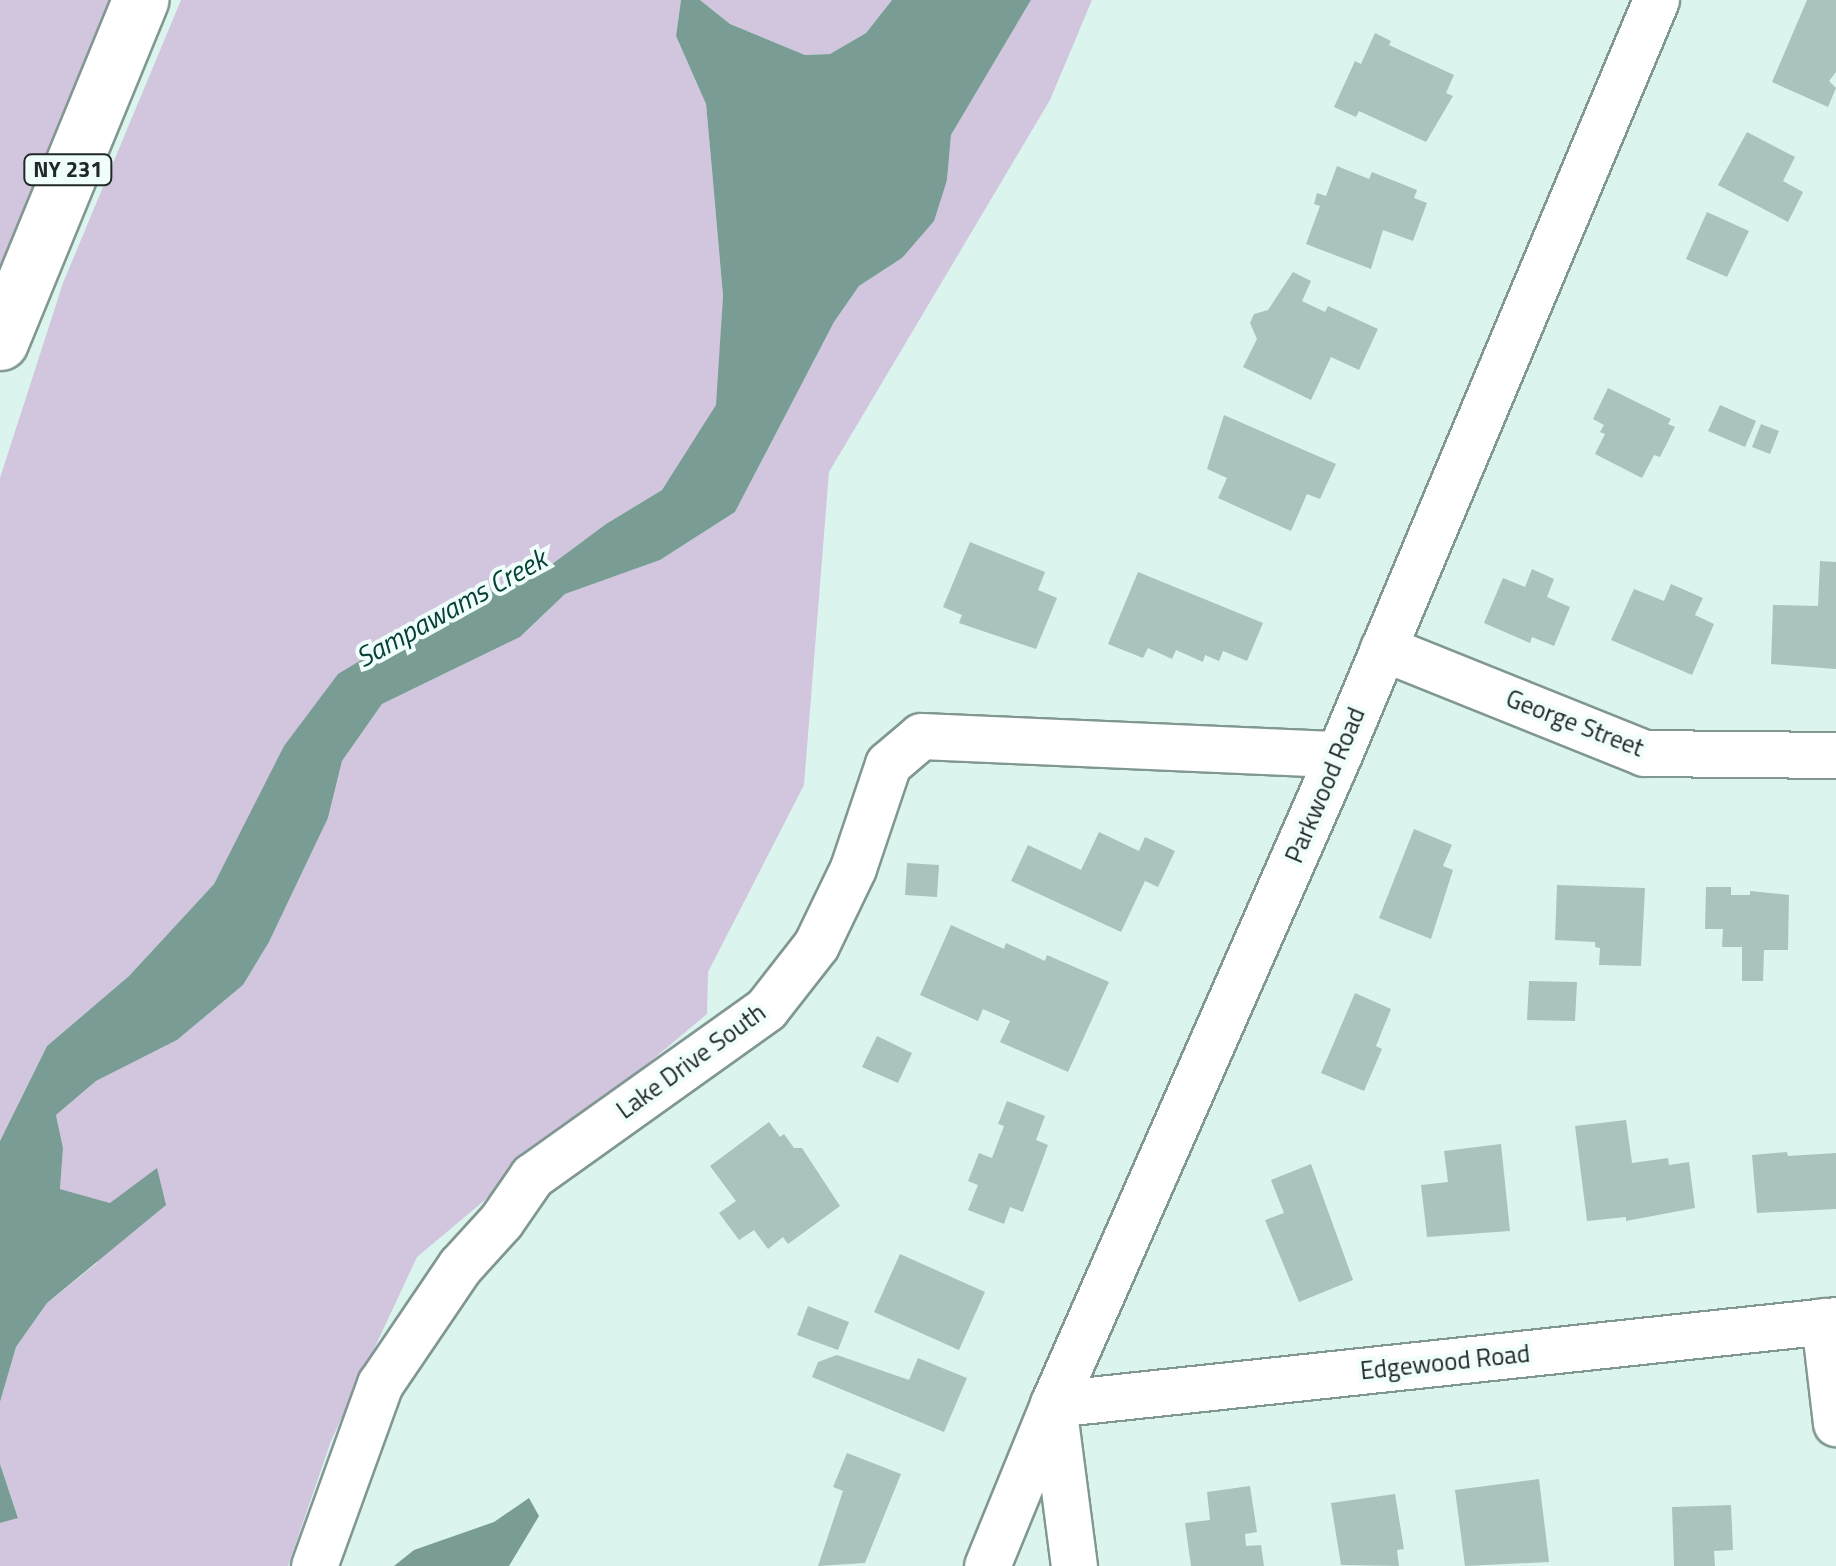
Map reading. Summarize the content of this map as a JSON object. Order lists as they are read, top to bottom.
{
  "streets": {
    "main road": ["NY 231"],
    "street": [
      "George Street",
      "Parkwood Road",
      "Lake Drive South",
      "Edgewood Road"
    ]
  },
  "crossings": [
    ["George Street", "Parkwood Road"],
    ["Parkwood Road", "Lake Drive South"],
    ["Parkwood Road", "Edgewood Road"]
  ],
  "water": ["Sampawams Creek"]
}
